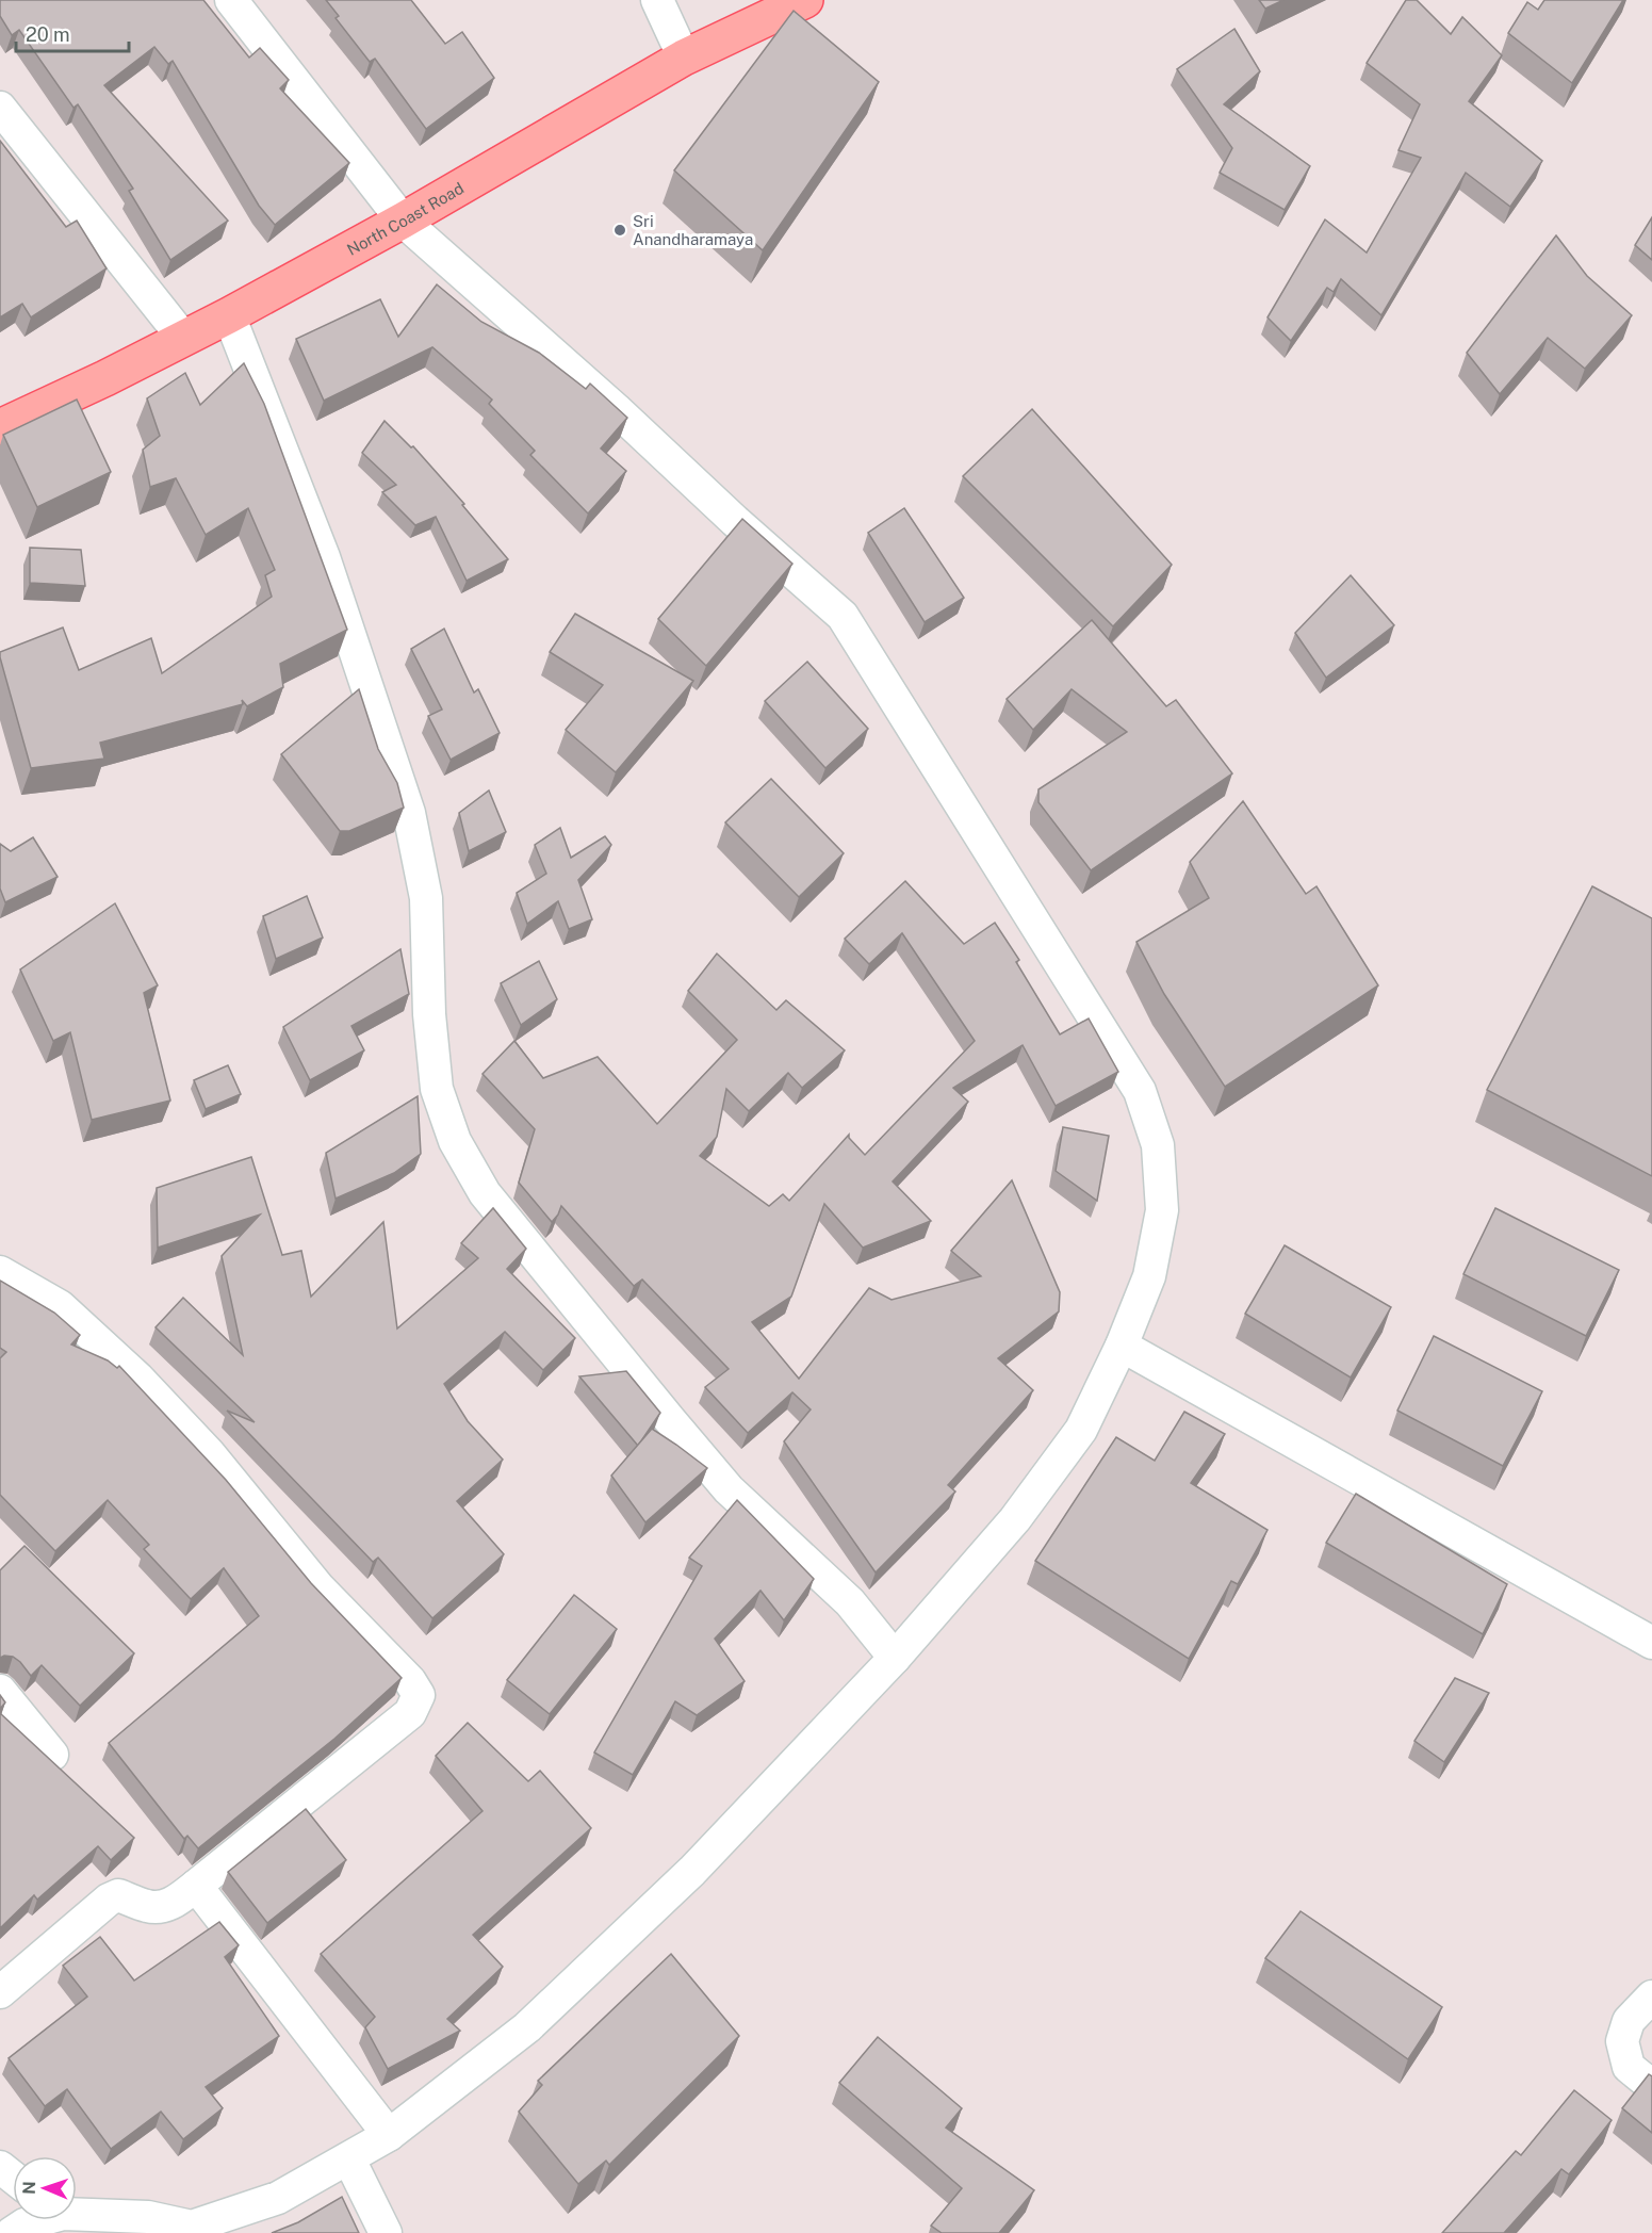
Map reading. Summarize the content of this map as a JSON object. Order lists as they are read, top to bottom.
{
  "streets": {
    "main road": ["North Coast Road"]
  },
  "places": ["Sri Anandharamaya"],
  "scale_bar": "20 m",
  "north": "left"
}
